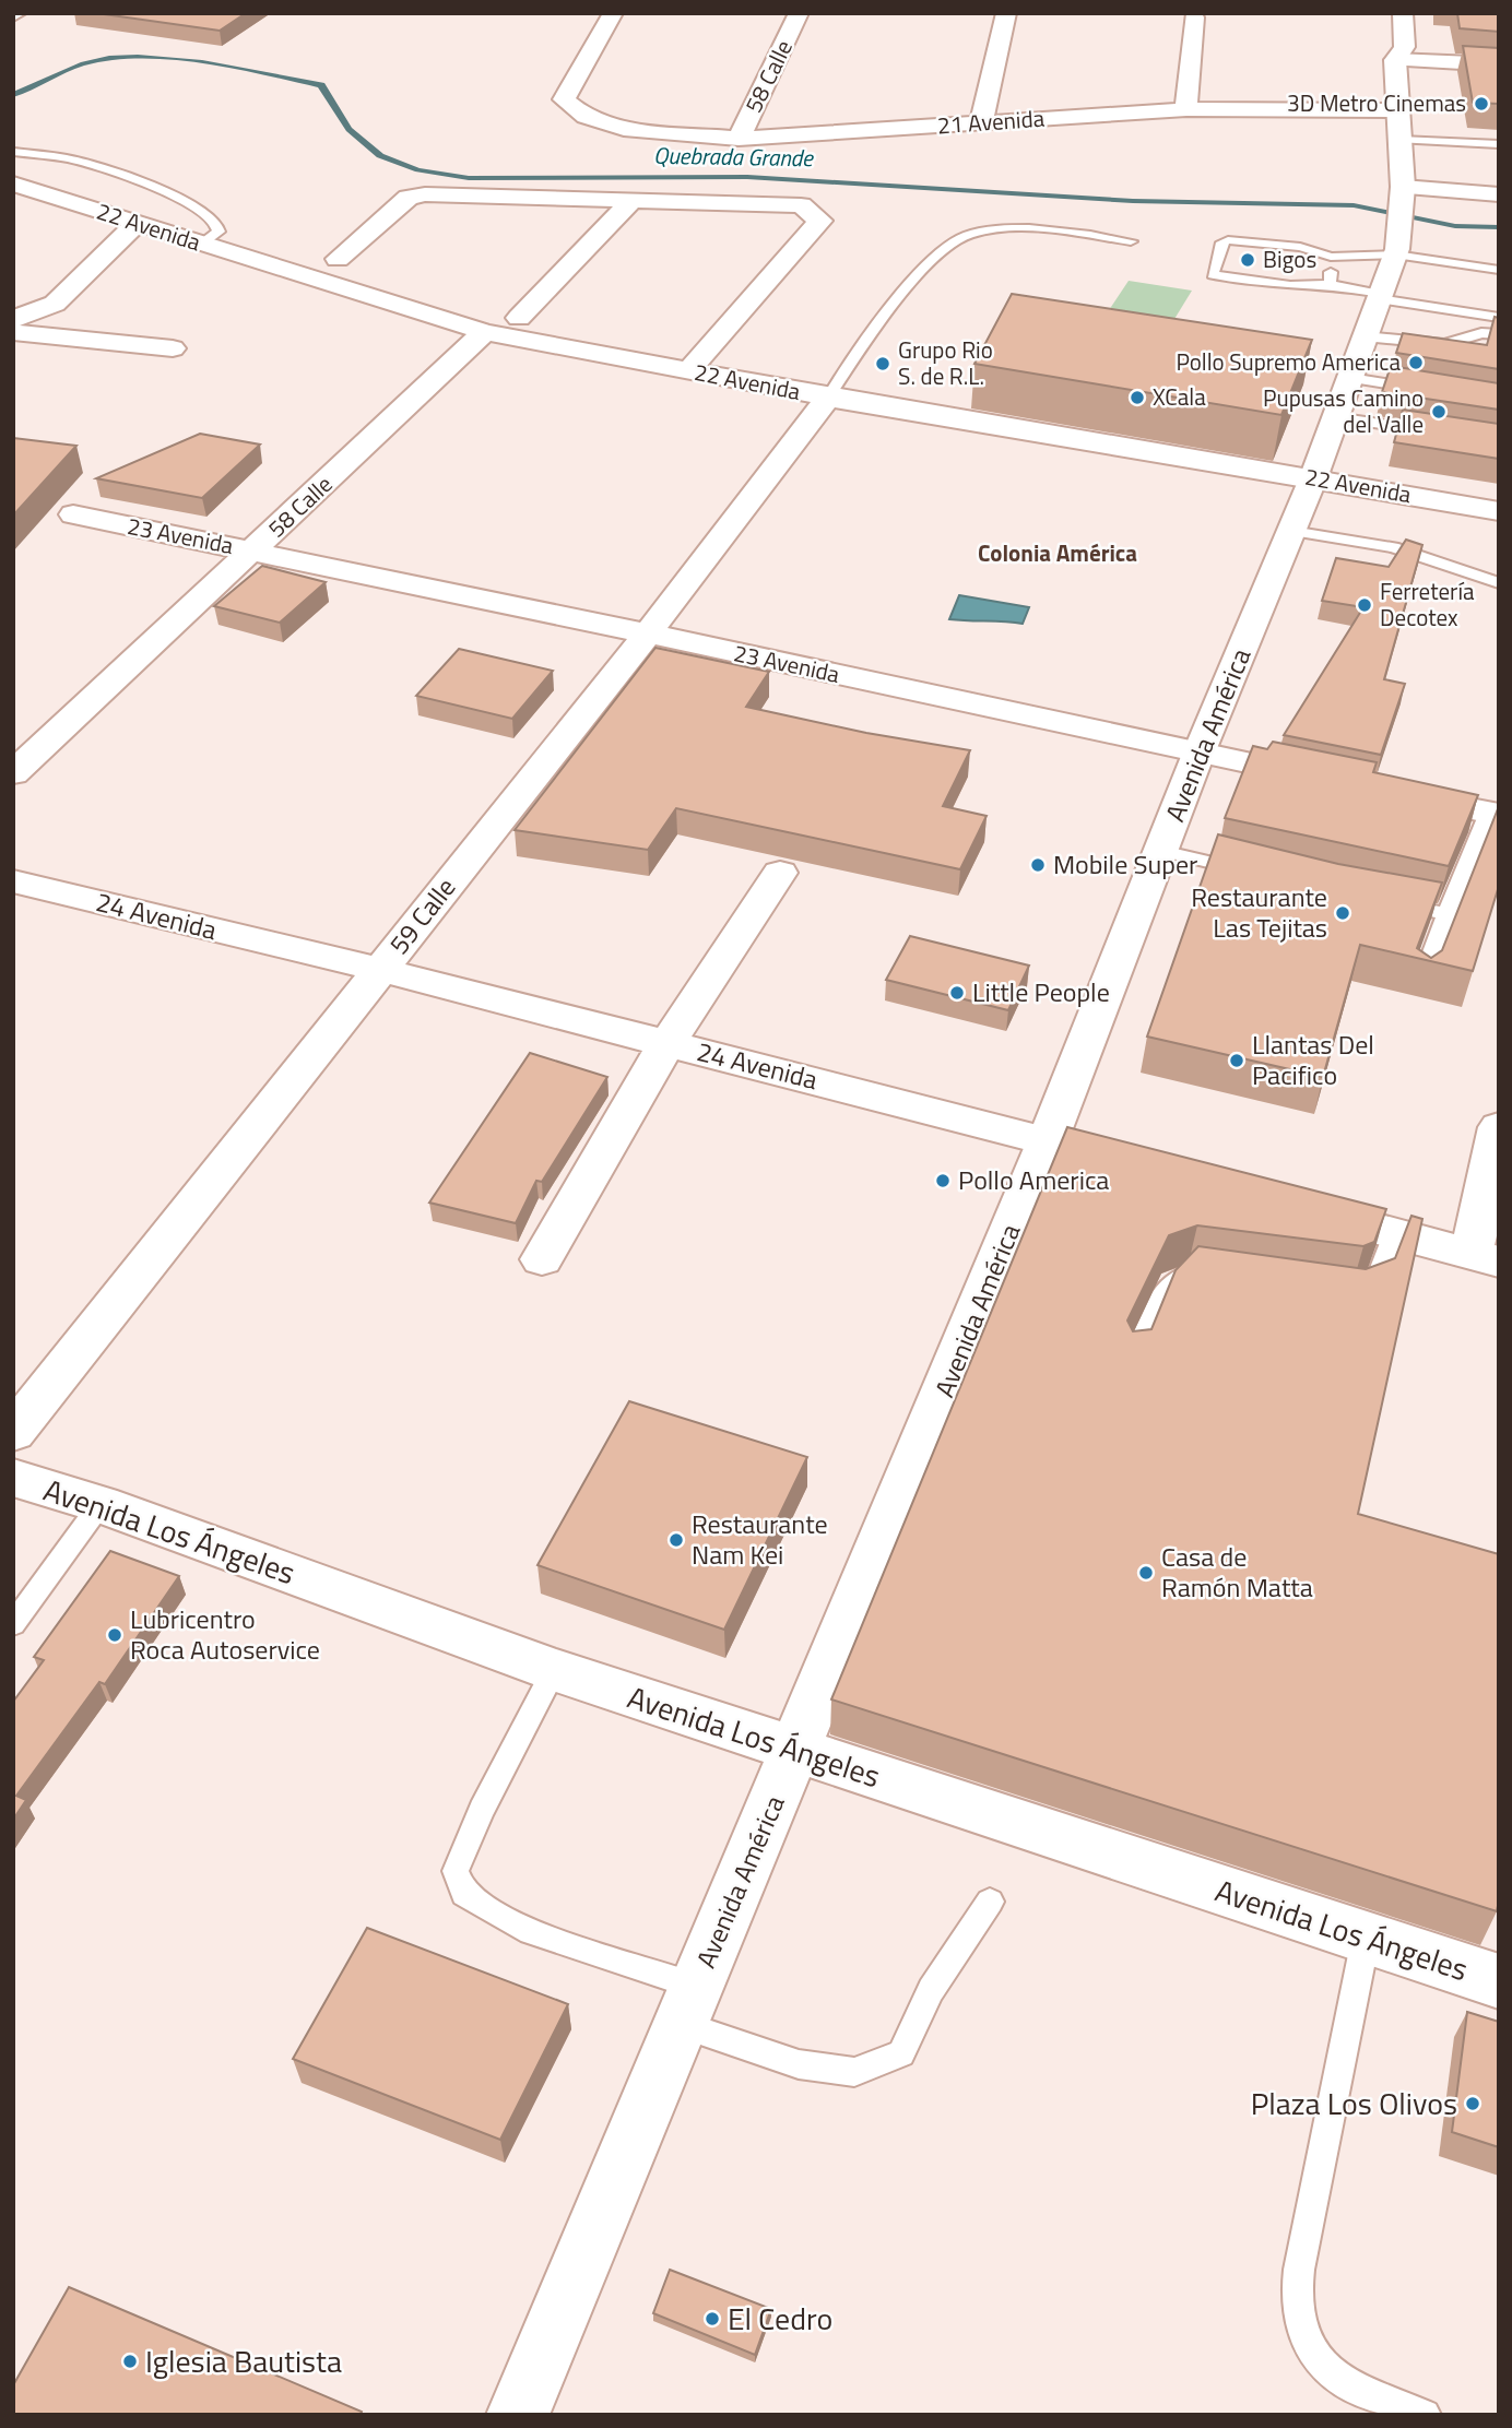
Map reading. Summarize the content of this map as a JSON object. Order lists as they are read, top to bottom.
{
  "streets": {
    "street": [
      "58 Calle",
      "21 Avenida",
      "22 Avenida",
      "23 Avenida",
      "Avenida América",
      "24 Avenida",
      "59 Calle",
      "Avenida Los Ángeles"
    ]
  },
  "crossings": [
    ["58 Calle", "21 Avenida"],
    ["58 Calle", "22 Avenida"],
    ["58 Calle", "23 Avenida"],
    ["21 Avenida", "Avenida América"],
    ["22 Avenida", "Avenida América"],
    ["22 Avenida", "59 Calle"],
    ["23 Avenida", "Avenida América"],
    ["23 Avenida", "59 Calle"],
    ["Avenida América", "24 Avenida"],
    ["Avenida América", "Avenida Los Ángeles"],
    ["24 Avenida", "59 Calle"]
  ],
  "districts": ["Colonia América"],
  "water": ["Quebrada Grande"],
  "places": [
    "3D Metro Cinemas",
    "Bigos",
    "Pollo Supremo America",
    "Grupo Rio S. de R.L.",
    "XCala",
    "Pupusas Camino del Valle",
    "Ferretería Decotex",
    "Mobile Super",
    "Restaurante Las Tejitas",
    "Little People",
    "Llantas Del Pacifico",
    "Pollo America",
    "Restaurante Nam Kei",
    "Casa de Ramón Matta",
    "Lubricentro Roca Autoservice",
    "Plaza Los Olivos",
    "El Cedro",
    "Iglesia Bautista"
  ]
}
